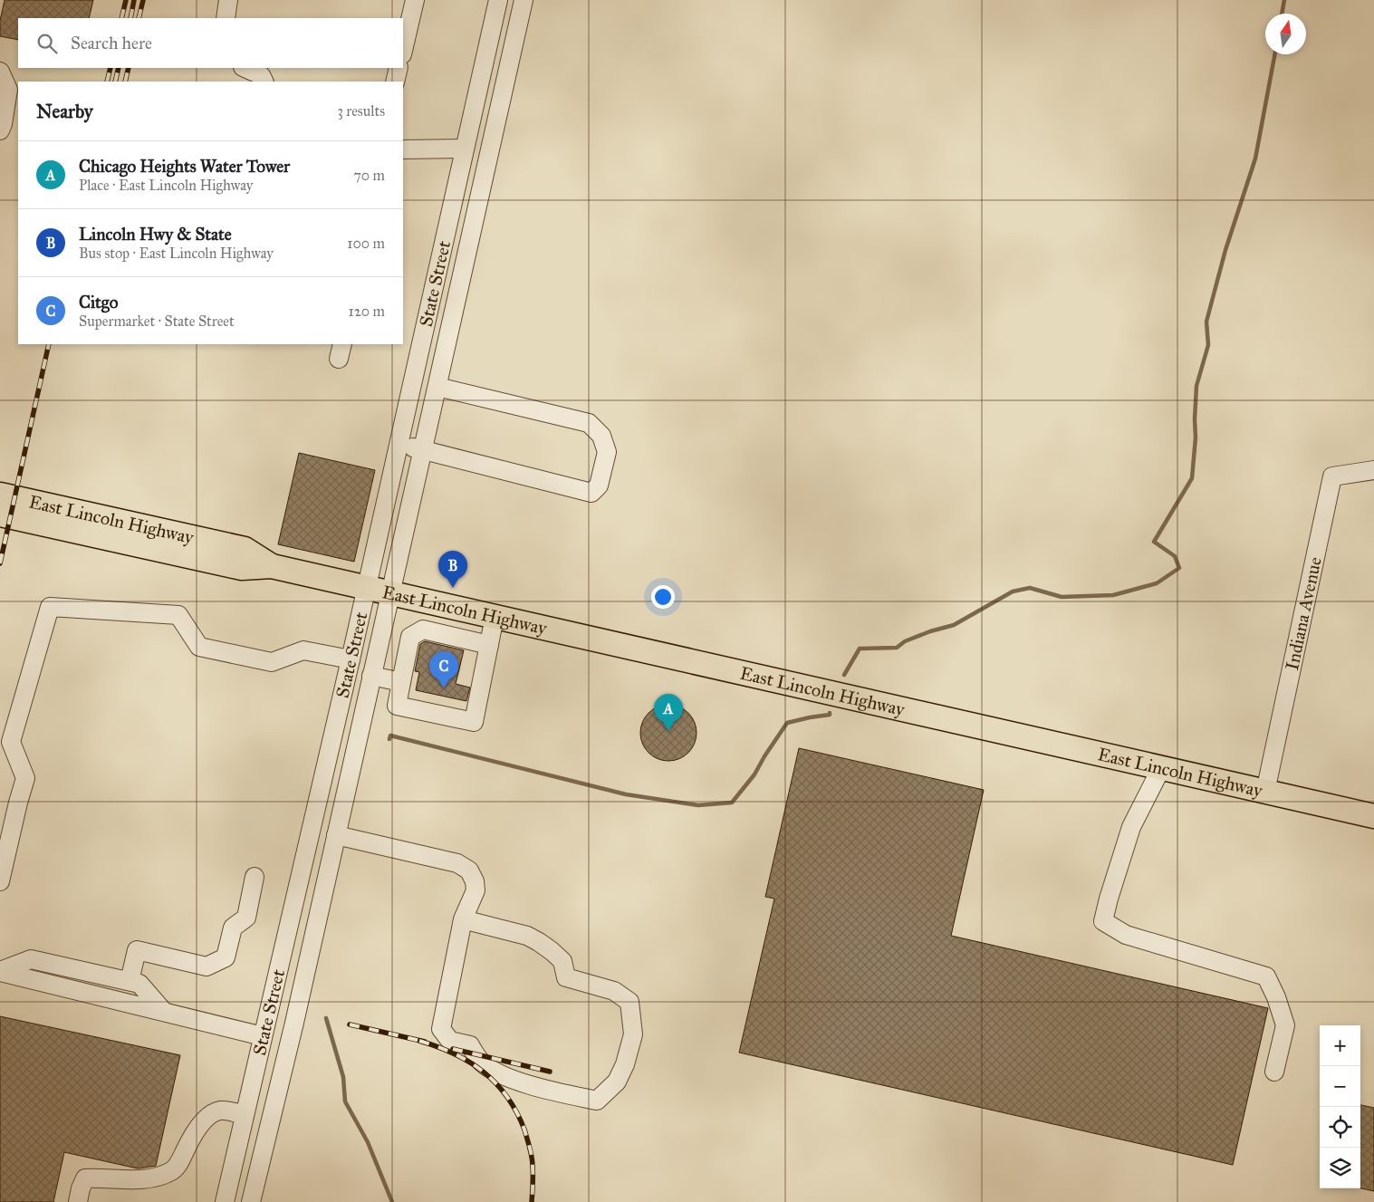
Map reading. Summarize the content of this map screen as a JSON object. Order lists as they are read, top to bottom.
{
  "streets": {
    "main road": ["East Lincoln Highway"],
    "street": ["State Street", "Indiana Avenue"]
  },
  "crossings": [
    ["State Street", "East Lincoln Highway"],
    ["East Lincoln Highway", "Indiana Avenue"]
  ],
  "north": "top",
  "page": {
    "search": "Search here",
    "heading": ["Nearby", "3 results"],
    "list": [
      {
        "mark": "A",
        "name": "Chicago Heights Water Tower",
        "note": "Place · East Lincoln Highway",
        "value": "70 m"
      },
      {
        "mark": "B",
        "name": "Lincoln Hwy & State",
        "note": "Bus stop · East Lincoln Highway",
        "value": "100 m"
      },
      {
        "mark": "C",
        "name": "Citgo",
        "note": "Supermarket · State Street",
        "value": "120 m"
      }
    ],
    "pins": ["B", "C", "A"],
    "map_buttons": ["+", "−"]
  }
}
